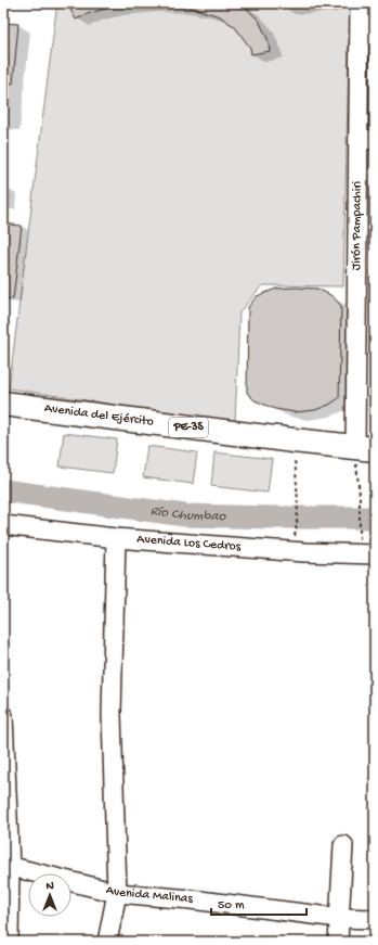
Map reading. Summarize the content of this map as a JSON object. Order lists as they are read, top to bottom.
{
  "streets": {
    "highway": ["Avenida del Ejército", "PE-3S"],
    "street": ["Jirón Pampachiri", "Avenida Los Cedros", "Avenida Malinas"]
  },
  "crossings": [
    ["Jirón Pampachiri", "Avenida del Ejército"]
  ],
  "water": ["Río Chumbao"],
  "scale_bar": "50 m",
  "north": "top"
}
